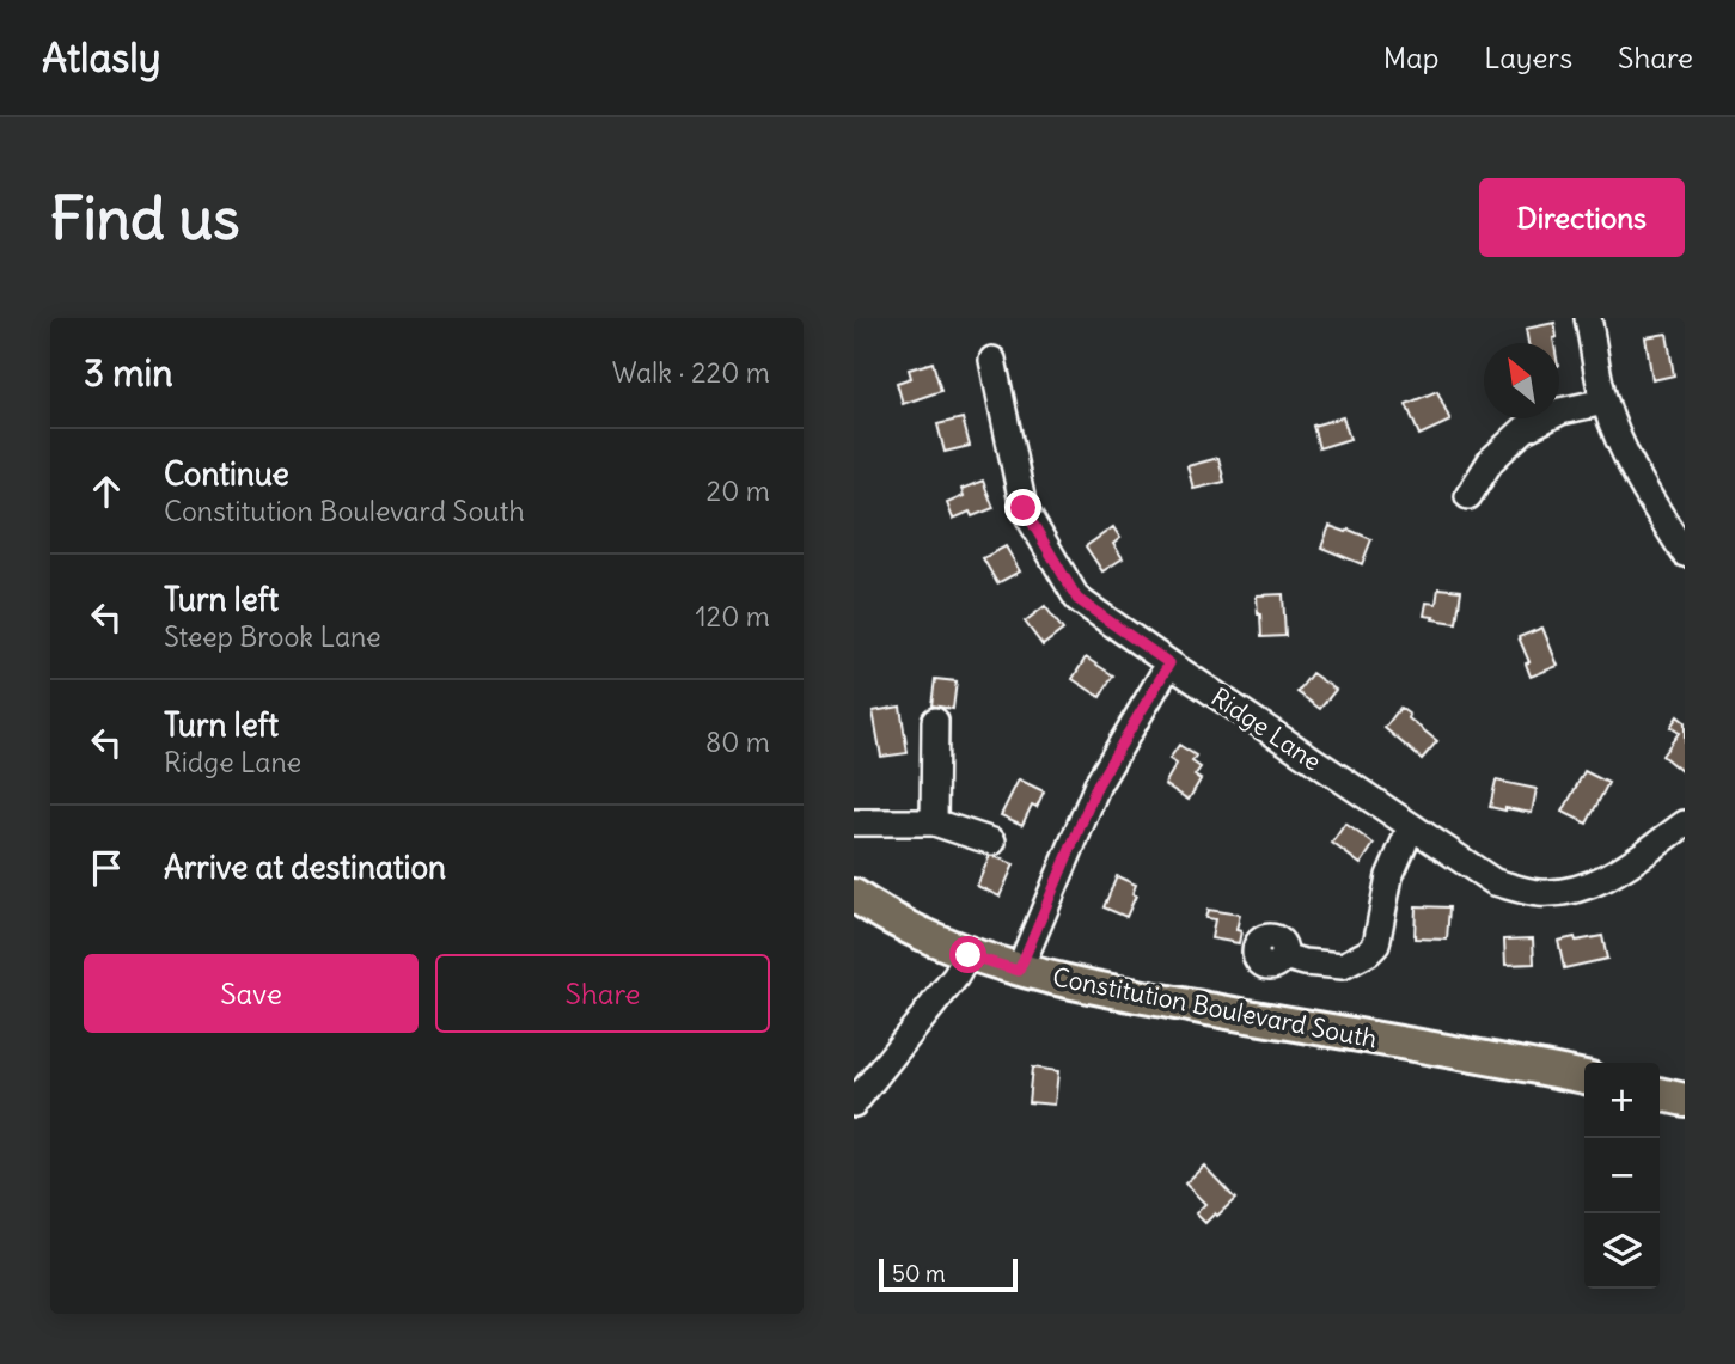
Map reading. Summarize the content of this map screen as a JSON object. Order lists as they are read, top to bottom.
{
  "streets": {
    "main road": ["Constitution Boulevard South"],
    "street": ["Ridge Lane"]
  },
  "scale_bar": "50 m",
  "north": "top left",
  "page": {
    "header": "Atlasly",
    "nav": ["Map", "Layers", "Share"],
    "buttons": [
      "Directions",
      ["Save", "Share"]
    ],
    "title": "Find us",
    "heading": ["3 min", "Walk · 220 m"],
    "list": [
      ["Continue", "Constitution Boulevard South", "20 m"],
      ["Turn left", "Steep Brook Lane", "120 m"],
      ["Turn left", "Ridge Lane", "80 m"],
      "Arrive at destination"
    ],
    "map_buttons": ["+", "−"],
    "scale": "50 m"
  }
}
